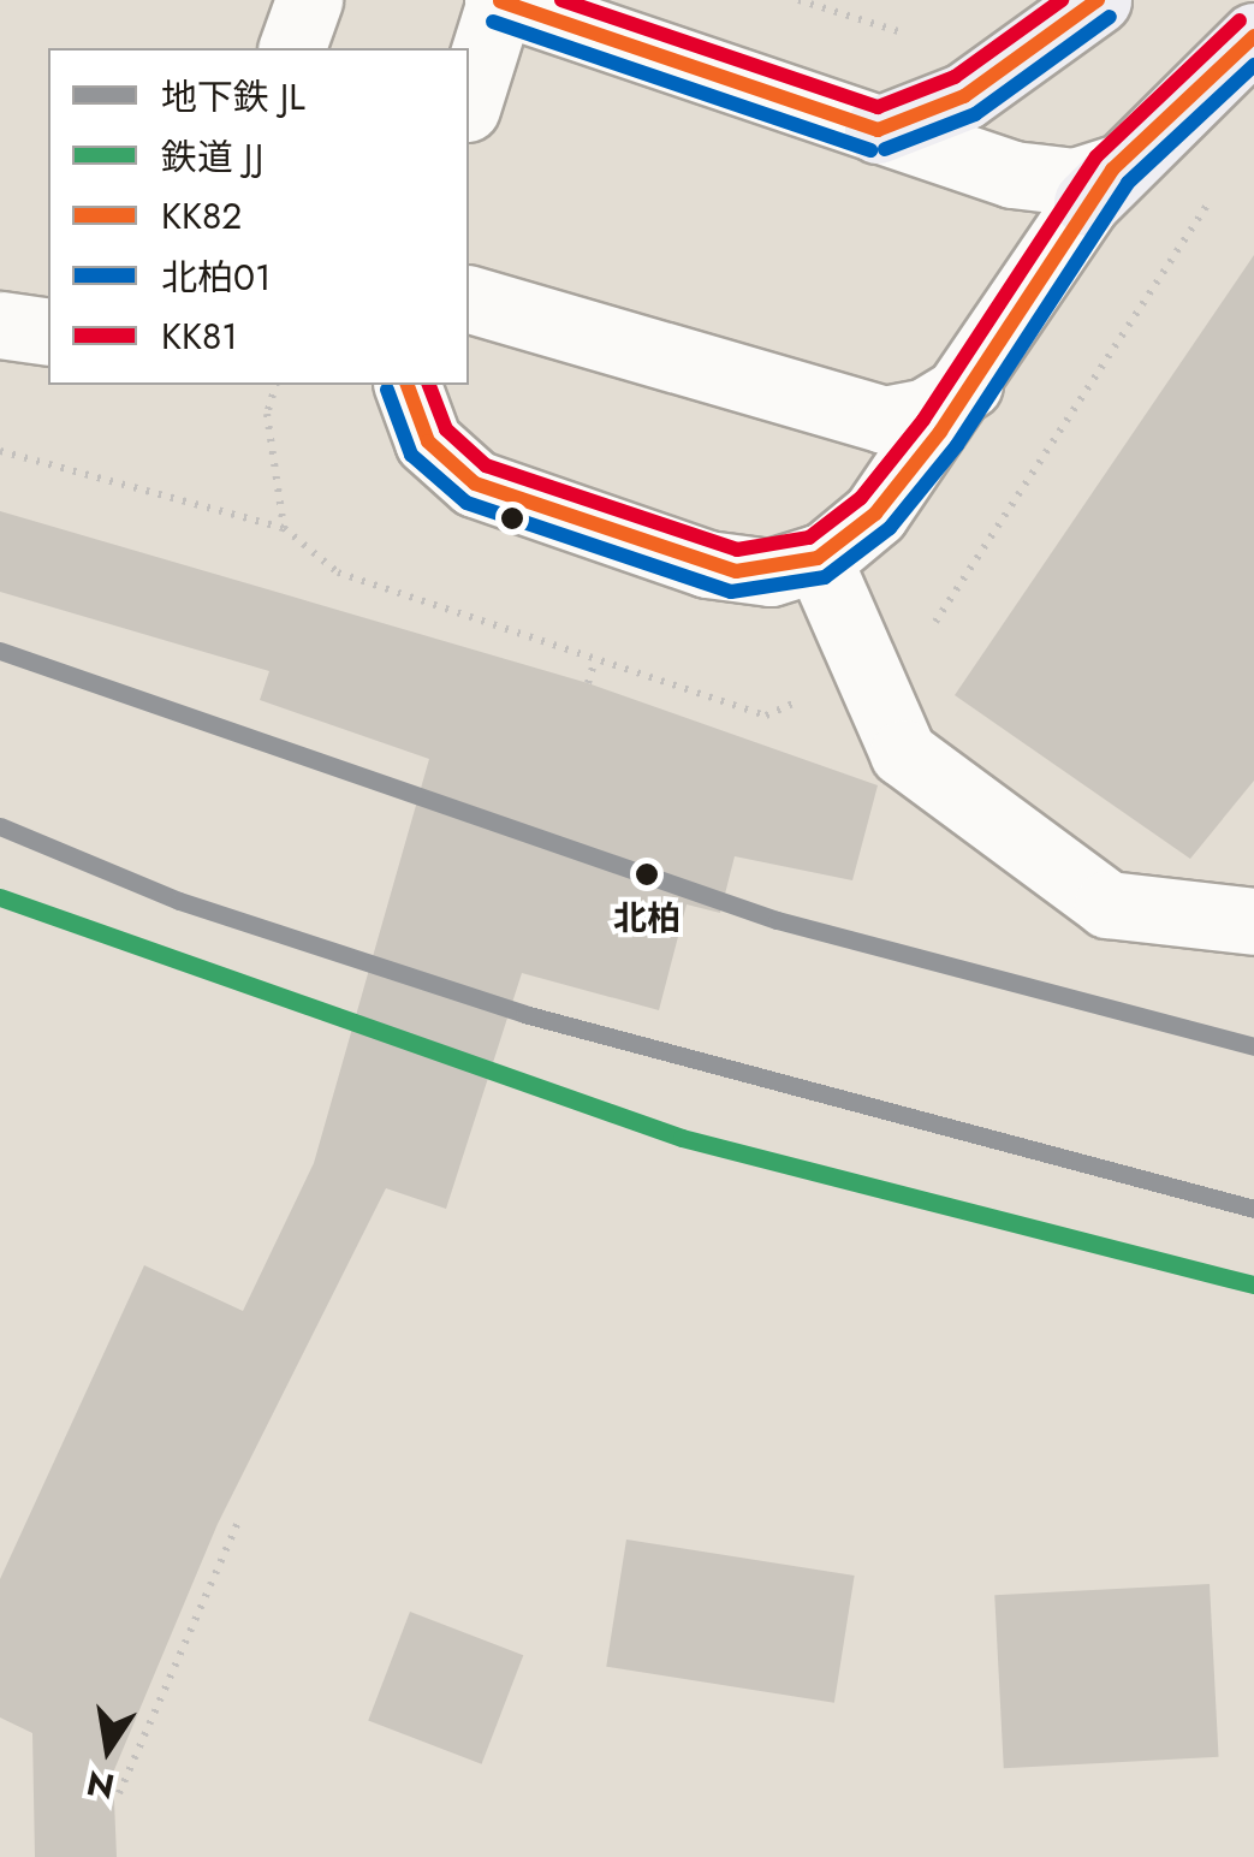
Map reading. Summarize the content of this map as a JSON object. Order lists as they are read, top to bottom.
{
  "places": ["北柏"],
  "lines": [
    "transit line KK82",
    "transit line KK81",
    "transit line 北柏01",
    "metro line JL",
    "rail line JJ"
  ],
  "legend": [
    "地下鉄 JL",
    "鉄道 JJ",
    "KK82",
    "北柏01",
    "KK81"
  ],
  "north": "bottom"
}
